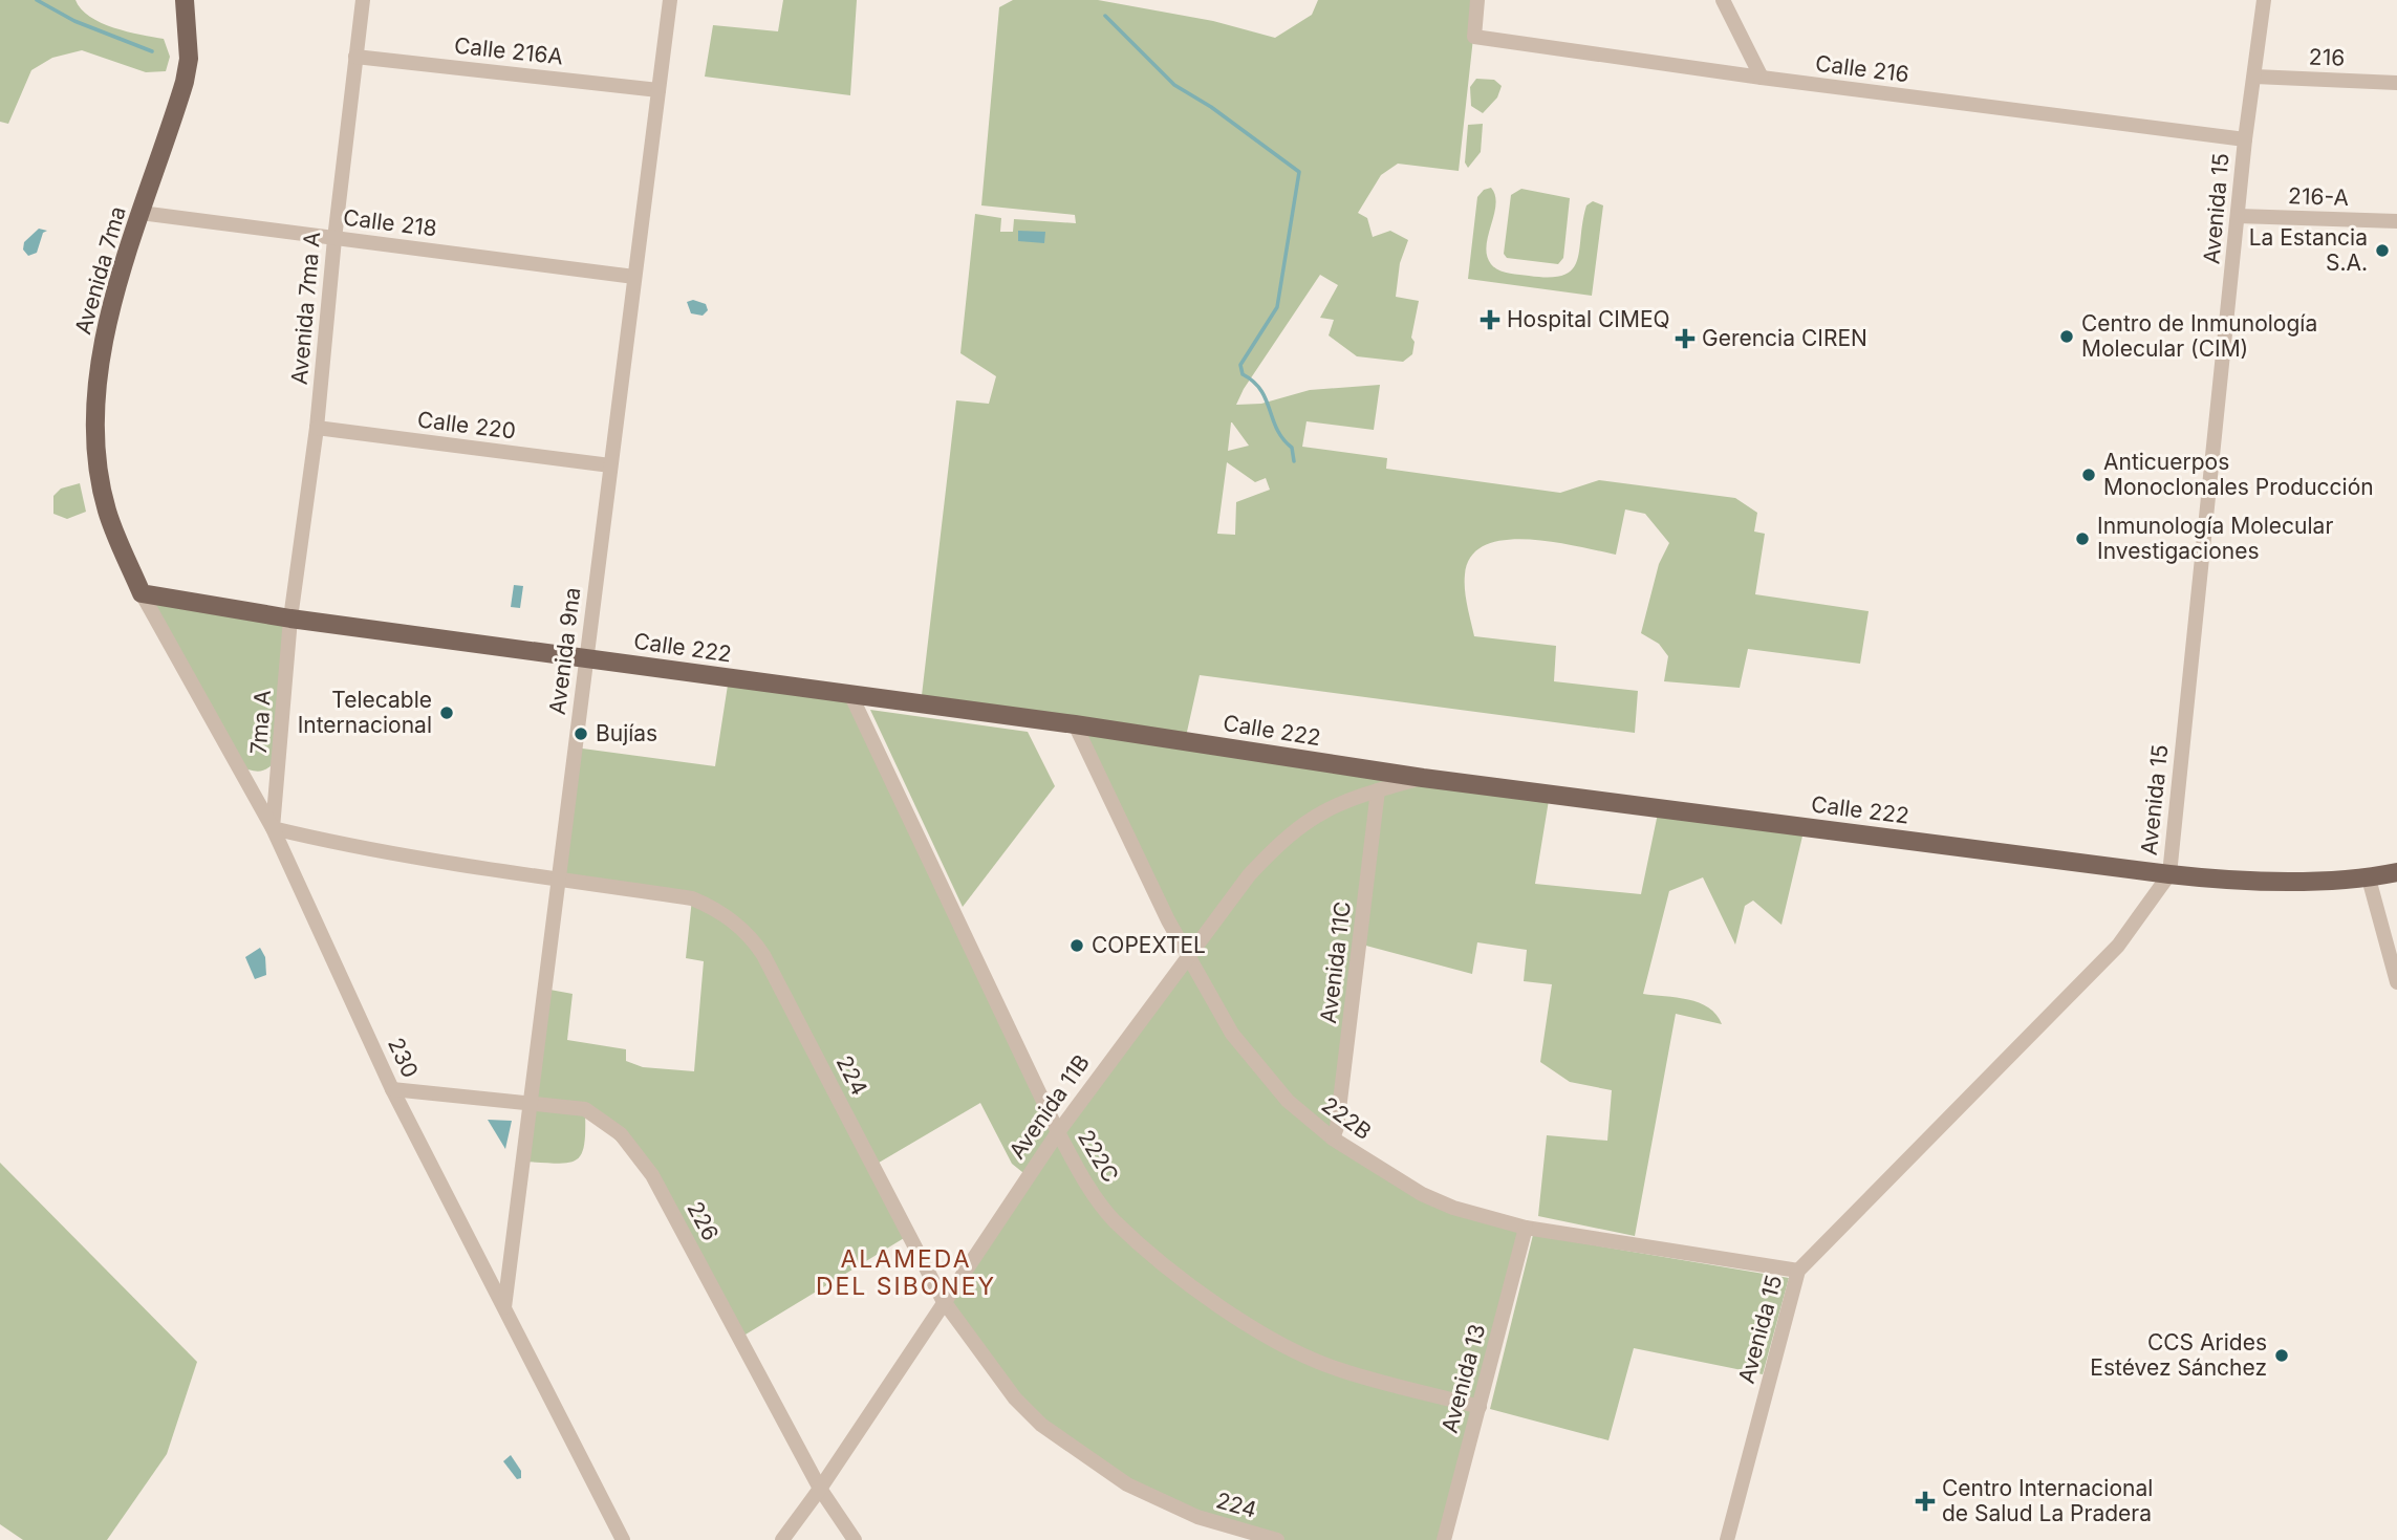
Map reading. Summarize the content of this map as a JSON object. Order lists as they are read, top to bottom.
{
  "streets": {
    "main road": ["Avenida 7ma", "Calle 222"],
    "street": [
      "Calle 216A",
      "216",
      "Calle 216",
      "216-A",
      "Avenida 15",
      "Calle 218",
      "Avenida 7ma A",
      "Calle 220",
      "Avenida 9na",
      "7ma A",
      "Avenida 11C",
      "230",
      "224",
      "Avenida 11B",
      "222B",
      "222C",
      "226",
      "Avenida 13"
    ]
  },
  "crossings": [
    ["Calle 216A", "Avenida 7ma A"],
    ["Calle 216A", "Avenida 9na"],
    ["216", "Avenida 15"],
    ["Calle 216", "Avenida 15"],
    ["216-A", "Avenida 15"],
    ["Avenida 15", "Calle 222"],
    ["Avenida 15", "222B"],
    ["Calle 218", "Avenida 7ma"],
    ["Calle 218", "Avenida 7ma A"],
    ["Calle 218", "Avenida 9na"],
    ["Avenida 7ma", "Calle 222"],
    ["Avenida 7ma", "230"],
    ["Avenida 7ma A", "Calle 220"],
    ["Avenida 7ma A", "Calle 222"],
    ["Avenida 7ma A", "7ma A"],
    ["Calle 220", "Avenida 9na"],
    ["Calle 222", "Avenida 9na"],
    ["Calle 222", "7ma A"],
    ["Calle 222", "230"],
    ["Calle 222", "Avenida 11B"],
    ["Calle 222", "222B"],
    ["Calle 222", "222C"],
    ["Avenida 9na", "230"],
    ["Avenida 9na", "224"],
    ["Avenida 9na", "226"],
    ["7ma A", "230"],
    ["7ma A", "224"],
    ["Avenida 11C", "Avenida 11B"],
    ["Avenida 11C", "222B"],
    ["230", "224"],
    ["230", "226"],
    ["224", "Avenida 11B"],
    ["Avenida 11B", "222B"],
    ["Avenida 11B", "222C"],
    ["Avenida 11B", "226"],
    ["222B", "Avenida 13"],
    ["222C", "Avenida 13"]
  ],
  "districts": ["ALAMEDA DEL SIBONEY"],
  "places": {
    "other": [
      "La Estancia S.A.",
      "Centro de Inmunología Molecular (CIM)",
      "Anticuerpos Monoclonales Producción",
      "Inmunología Molecular Investigaciones",
      "Telecable Internacional",
      "Bujías",
      "COPEXTEL",
      "CCS Arides Estévez Sánchez"
    ],
    "health": ["Hospital CIMEQ", "Gerencia CIREN", "Centro Internacional de Salud La Pradera"]
  }
}
